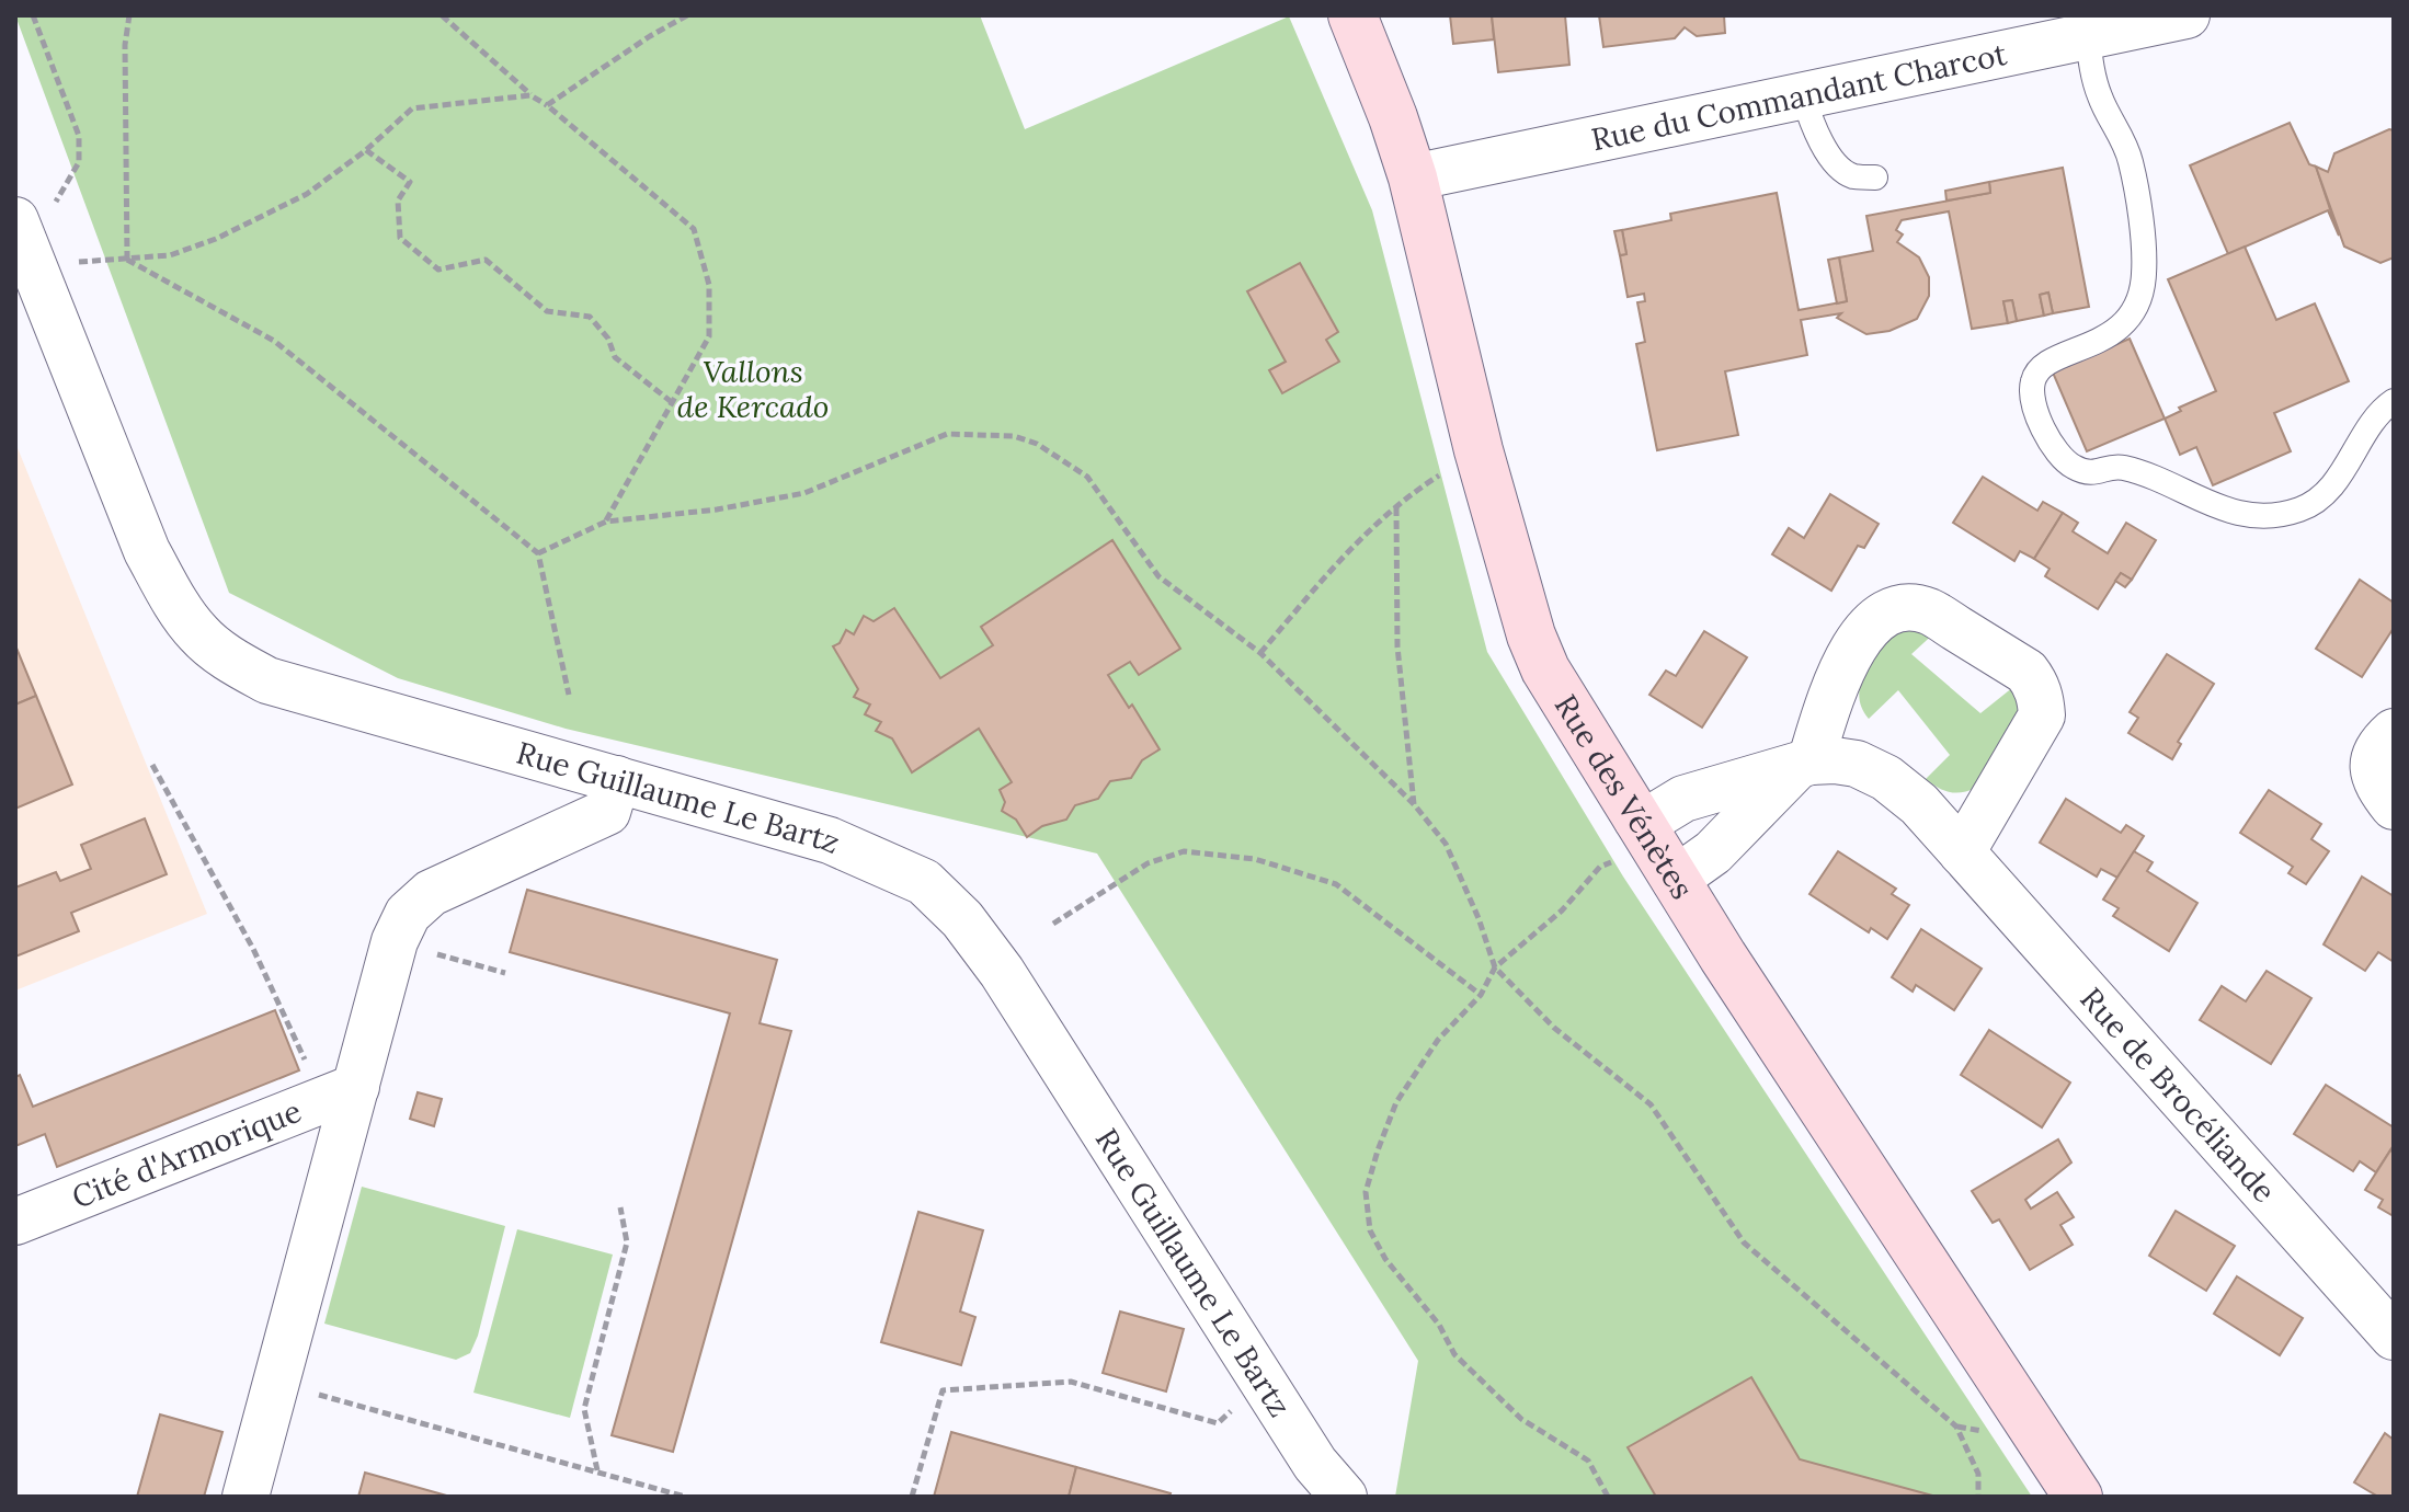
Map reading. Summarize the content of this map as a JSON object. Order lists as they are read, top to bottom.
{
  "streets": {
    "street": [
      "Rue du Commandant Charcot",
      "Rue des Vénètes",
      "Rue Guillaume Le Bartz",
      "Rue de Brocéliande",
      "Cité d'Armorique"
    ]
  },
  "crossings": [
    ["Rue du Commandant Charcot", "Rue des Vénètes"],
    ["Rue des Vénètes", "Rue de Brocéliande"]
  ],
  "parks": ["Vallons de Kercado"]
}
